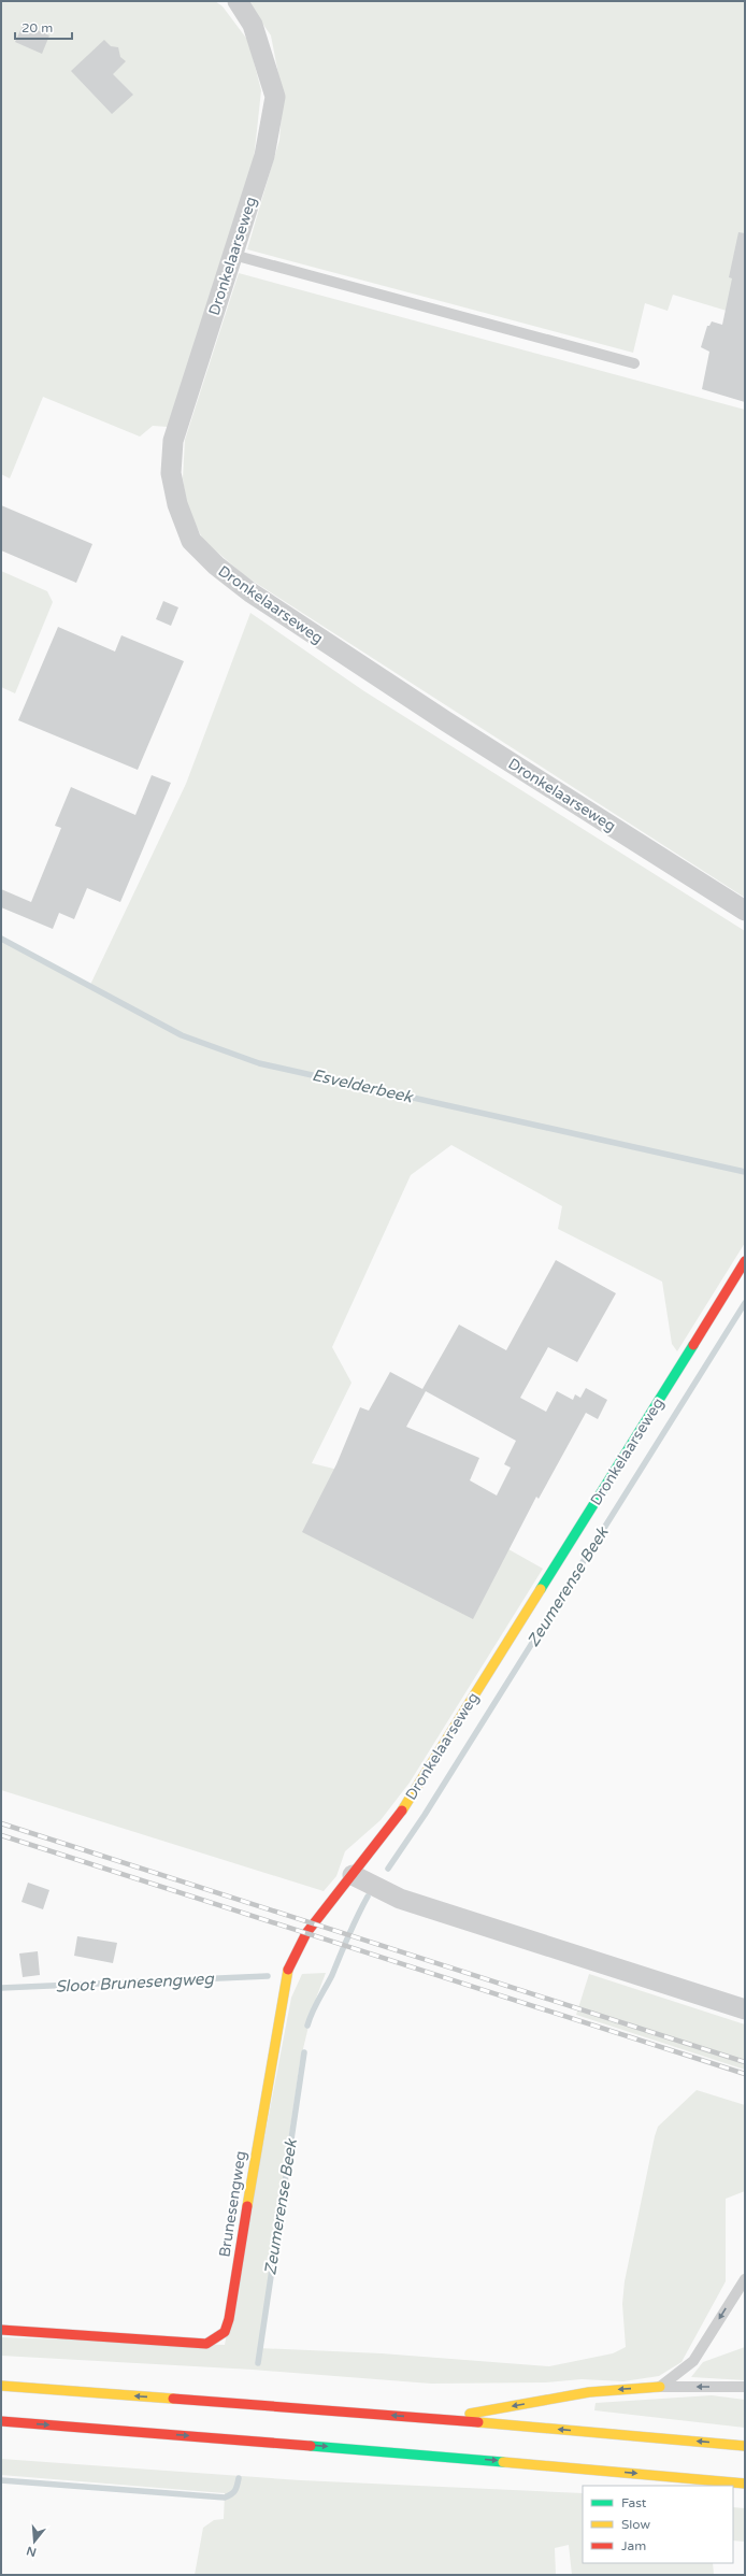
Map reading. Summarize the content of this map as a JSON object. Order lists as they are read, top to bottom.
{
  "streets": {
    "main road": ["Dronkelaarseweg", "Brunesengweg"]
  },
  "crossings": [
    ["Dronkelaarseweg", "Brunesengweg"]
  ],
  "water": ["Esvelderbeek", "Zeumerense Beek", "Sloot Brunesengweg"],
  "legend": ["Fast", "Slow", "Jam"],
  "scale_bar": "20 m",
  "north": "bottom"
}
